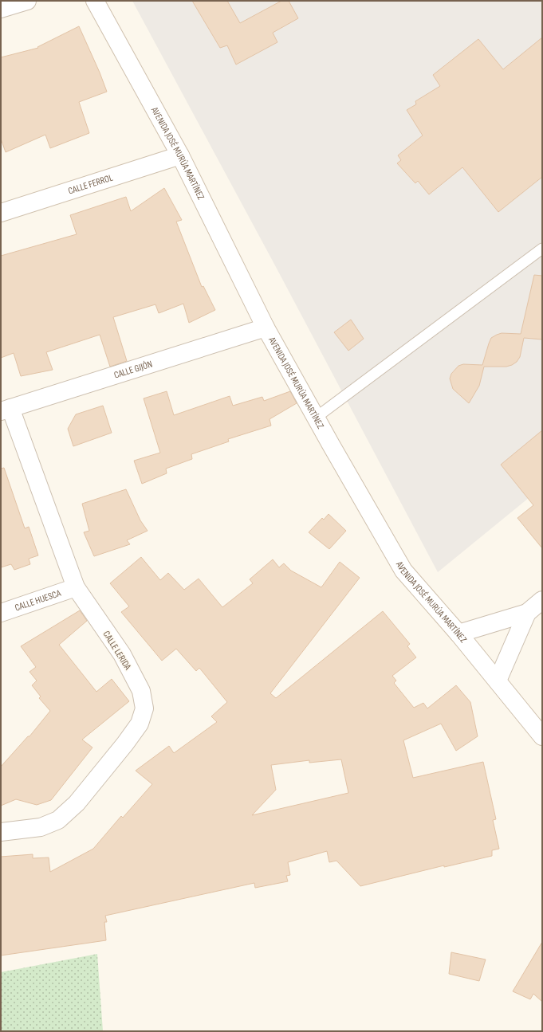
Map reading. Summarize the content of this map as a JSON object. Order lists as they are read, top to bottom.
{
  "streets": {
    "street": [
      "AVENIDA JOSÉ MURÚA MARTÍNEZ",
      "CALLE FERROL",
      "CALLE GIJÓN",
      "CALLE HUESCA",
      "CALLE LERIDA"
    ]
  },
  "crossings": [
    ["AVENIDA JOSÉ MURÚA MARTÍNEZ", "CALLE FERROL"],
    ["AVENIDA JOSÉ MURÚA MARTÍNEZ", "CALLE GIJÓN"],
    ["CALLE GIJÓN", "CALLE LERIDA"],
    ["CALLE HUESCA", "CALLE LERIDA"]
  ]
}
